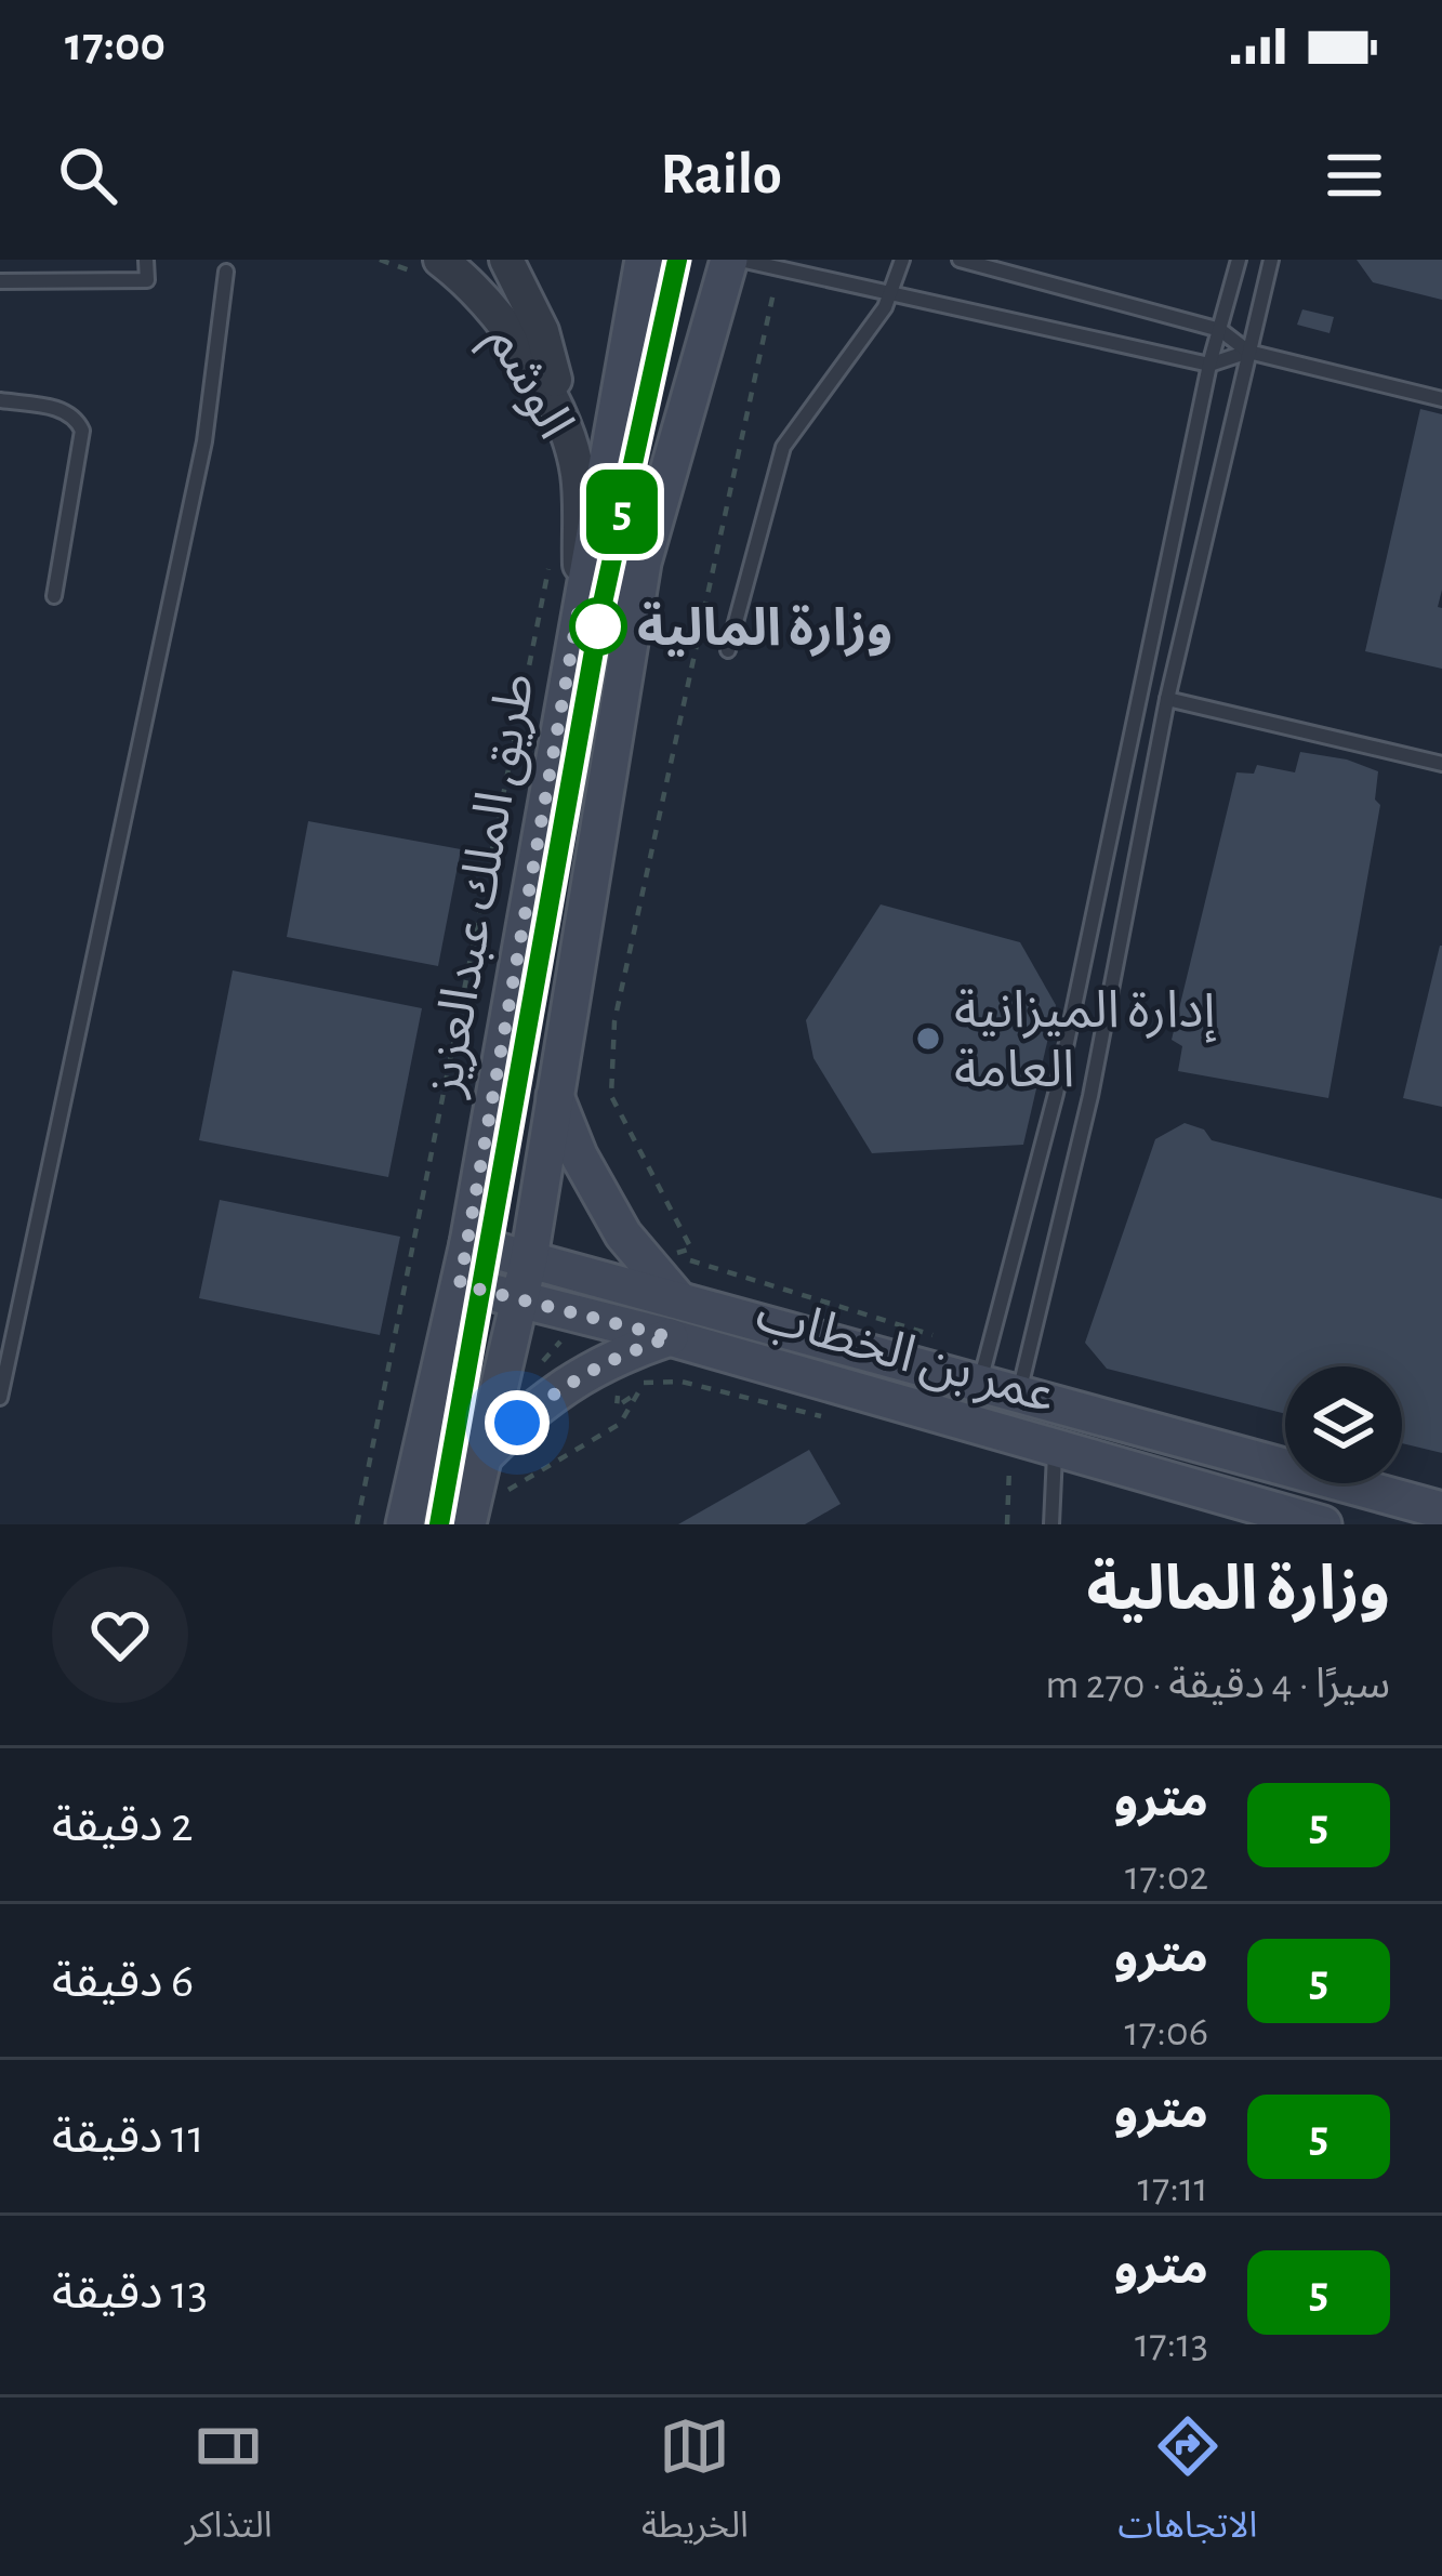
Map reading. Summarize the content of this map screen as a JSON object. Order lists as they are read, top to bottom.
{
  "streets": {
    "main road": ["طريق الملك عبدالعزيز", "عمر بن الخطاب"],
    "street": ["الوشم"]
  },
  "crossings": [
    ["الوشم", "طريق الملك عبدالعزيز"],
    ["طريق الملك عبدالعزيز", "عمر بن الخطاب"]
  ],
  "places": ["وزارة المالية", "إدارة الميزانية العامة"],
  "lines": ["metro line 5"],
  "page": {
    "status": "17:00",
    "header": "Railo",
    "on_map": "5",
    "heading": ["وزارة المالية", "سيرًا · 4 دقيقة · 270 m"],
    "list": [
      {
        "mark": "5",
        "name": "مترو",
        "note": "17:02",
        "value": "2 دقيقة"
      },
      {
        "mark": "5",
        "name": "مترو",
        "note": "17:06",
        "value": "6 دقيقة"
      },
      {
        "mark": "5",
        "name": "مترو",
        "note": "17:11",
        "value": "11 دقيقة"
      },
      {
        "mark": "5",
        "name": "مترو",
        "note": "17:13",
        "value": "13 دقيقة"
      }
    ],
    "tabs": ["الاتجاهات", "الخريطة", "التذاكر"]
  }
}
